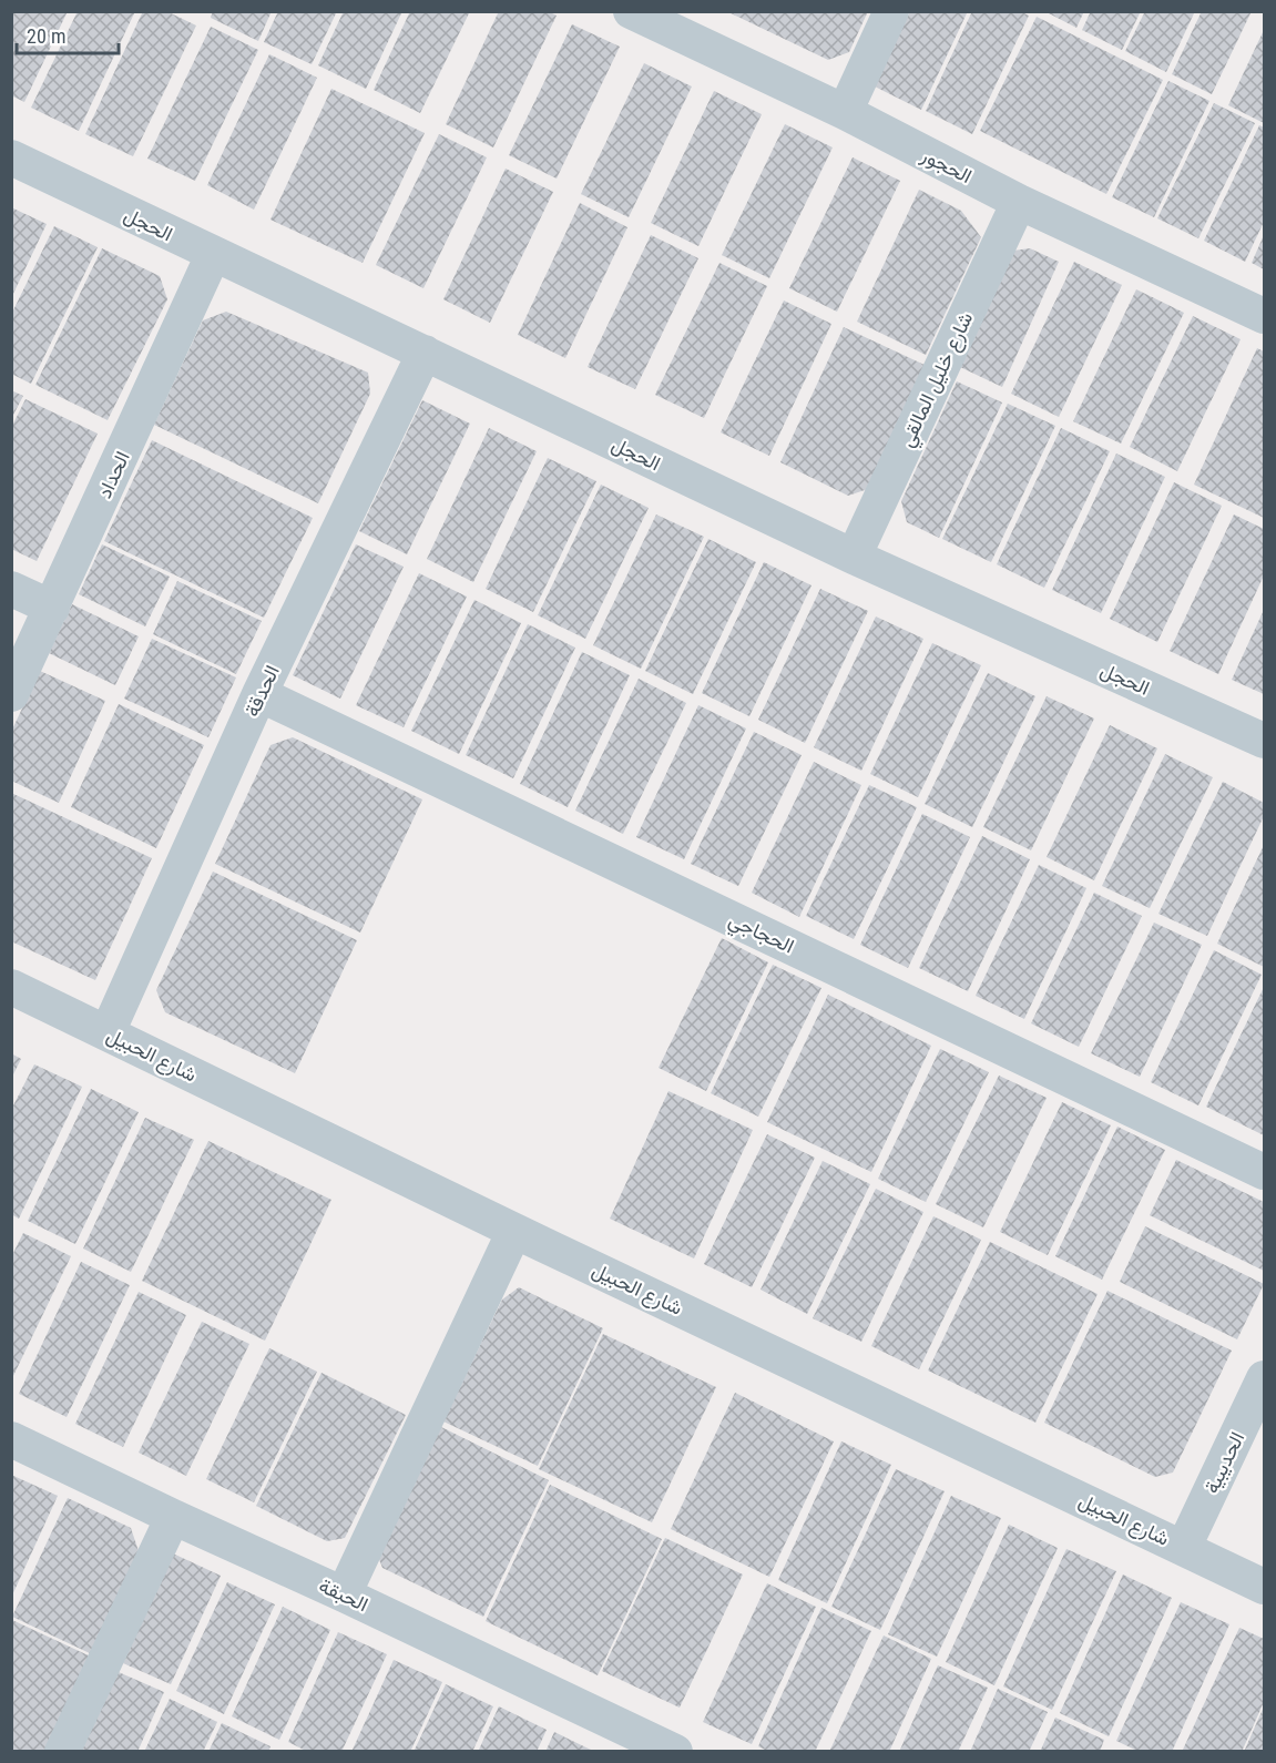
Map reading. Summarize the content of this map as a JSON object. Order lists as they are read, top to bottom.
{
  "streets": {
    "street": [
      "الحجور",
      "الحجل",
      "شارع خليل المالقي",
      "الحداد",
      "الحدقة",
      "الحجاجي",
      "شارع الحبيل",
      "الحديبية",
      "الحبقة"
    ]
  },
  "crossings": [
    ["الحجور", "شارع خليل المالقي"],
    ["الحجل", "شارع خليل المالقي"],
    ["الحجل", "الحداد"],
    ["الحجل", "الحدقة"],
    ["الحدقة", "الحجاجي"],
    ["الحدقة", "شارع الحبيل"],
    ["شارع الحبيل", "الحديبية"]
  ],
  "scale_bar": "20 m"
}
